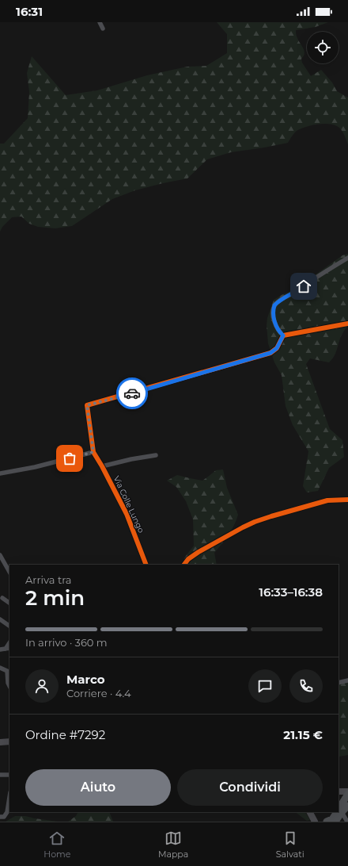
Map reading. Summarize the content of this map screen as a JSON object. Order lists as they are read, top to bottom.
{
  "streets": {
    "street": ["Via Colle Lungo"]
  },
  "page": {
    "status": "16:31",
    "heading": ["2 min", "Arriva tra", "16:33–16:38"],
    "panel": [
      "Marco",
      "Corriere · 4.4",
      "Ordine #7292",
      "21.15 €"
    ],
    "bar": "In arrivo · 360 m",
    "buttons": ["Aiuto", "Condividi"],
    "tabs": ["Home", "Mappa", "Salvati"]
  }
}
